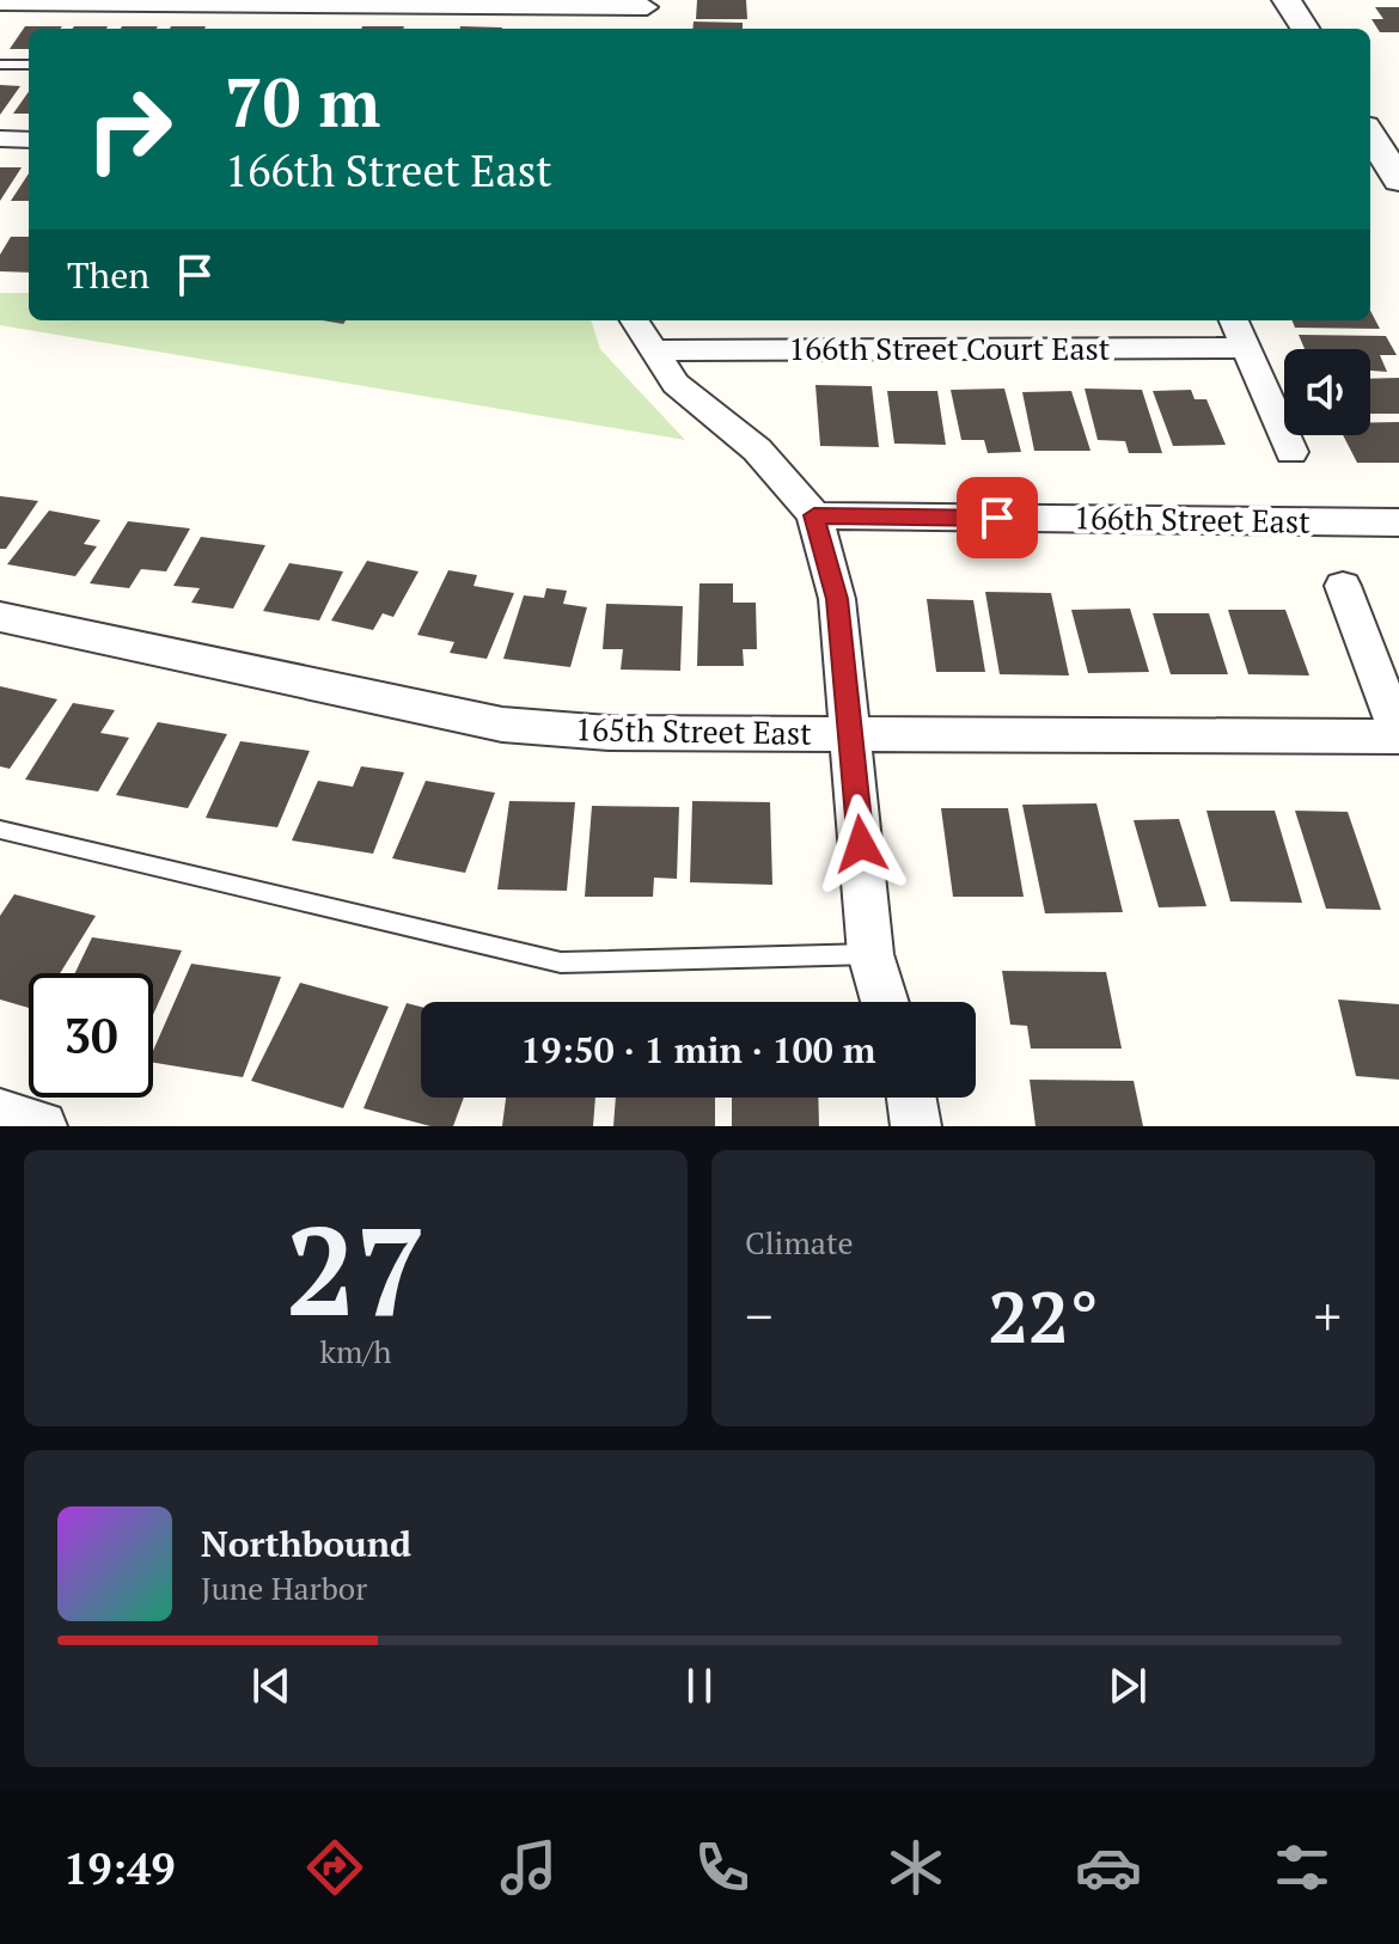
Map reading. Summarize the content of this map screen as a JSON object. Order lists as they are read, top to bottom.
{
  "streets": {
    "street": ["166th Street Court East", "166th Street East", "165th Street East"]
  },
  "page": {
    "turn": ["70 m", "166th Street East"],
    "then": "Then",
    "limit": "30",
    "trip": "19:50 · 1 min · 100 m",
    "tile": [
      ["27", "km/h"],
      "Climate"
    ],
    "heat": ["−", "22°", "+"],
    "song": ["Northbound", "June Harbor"],
    "tabs": "19:49"
  }
}
